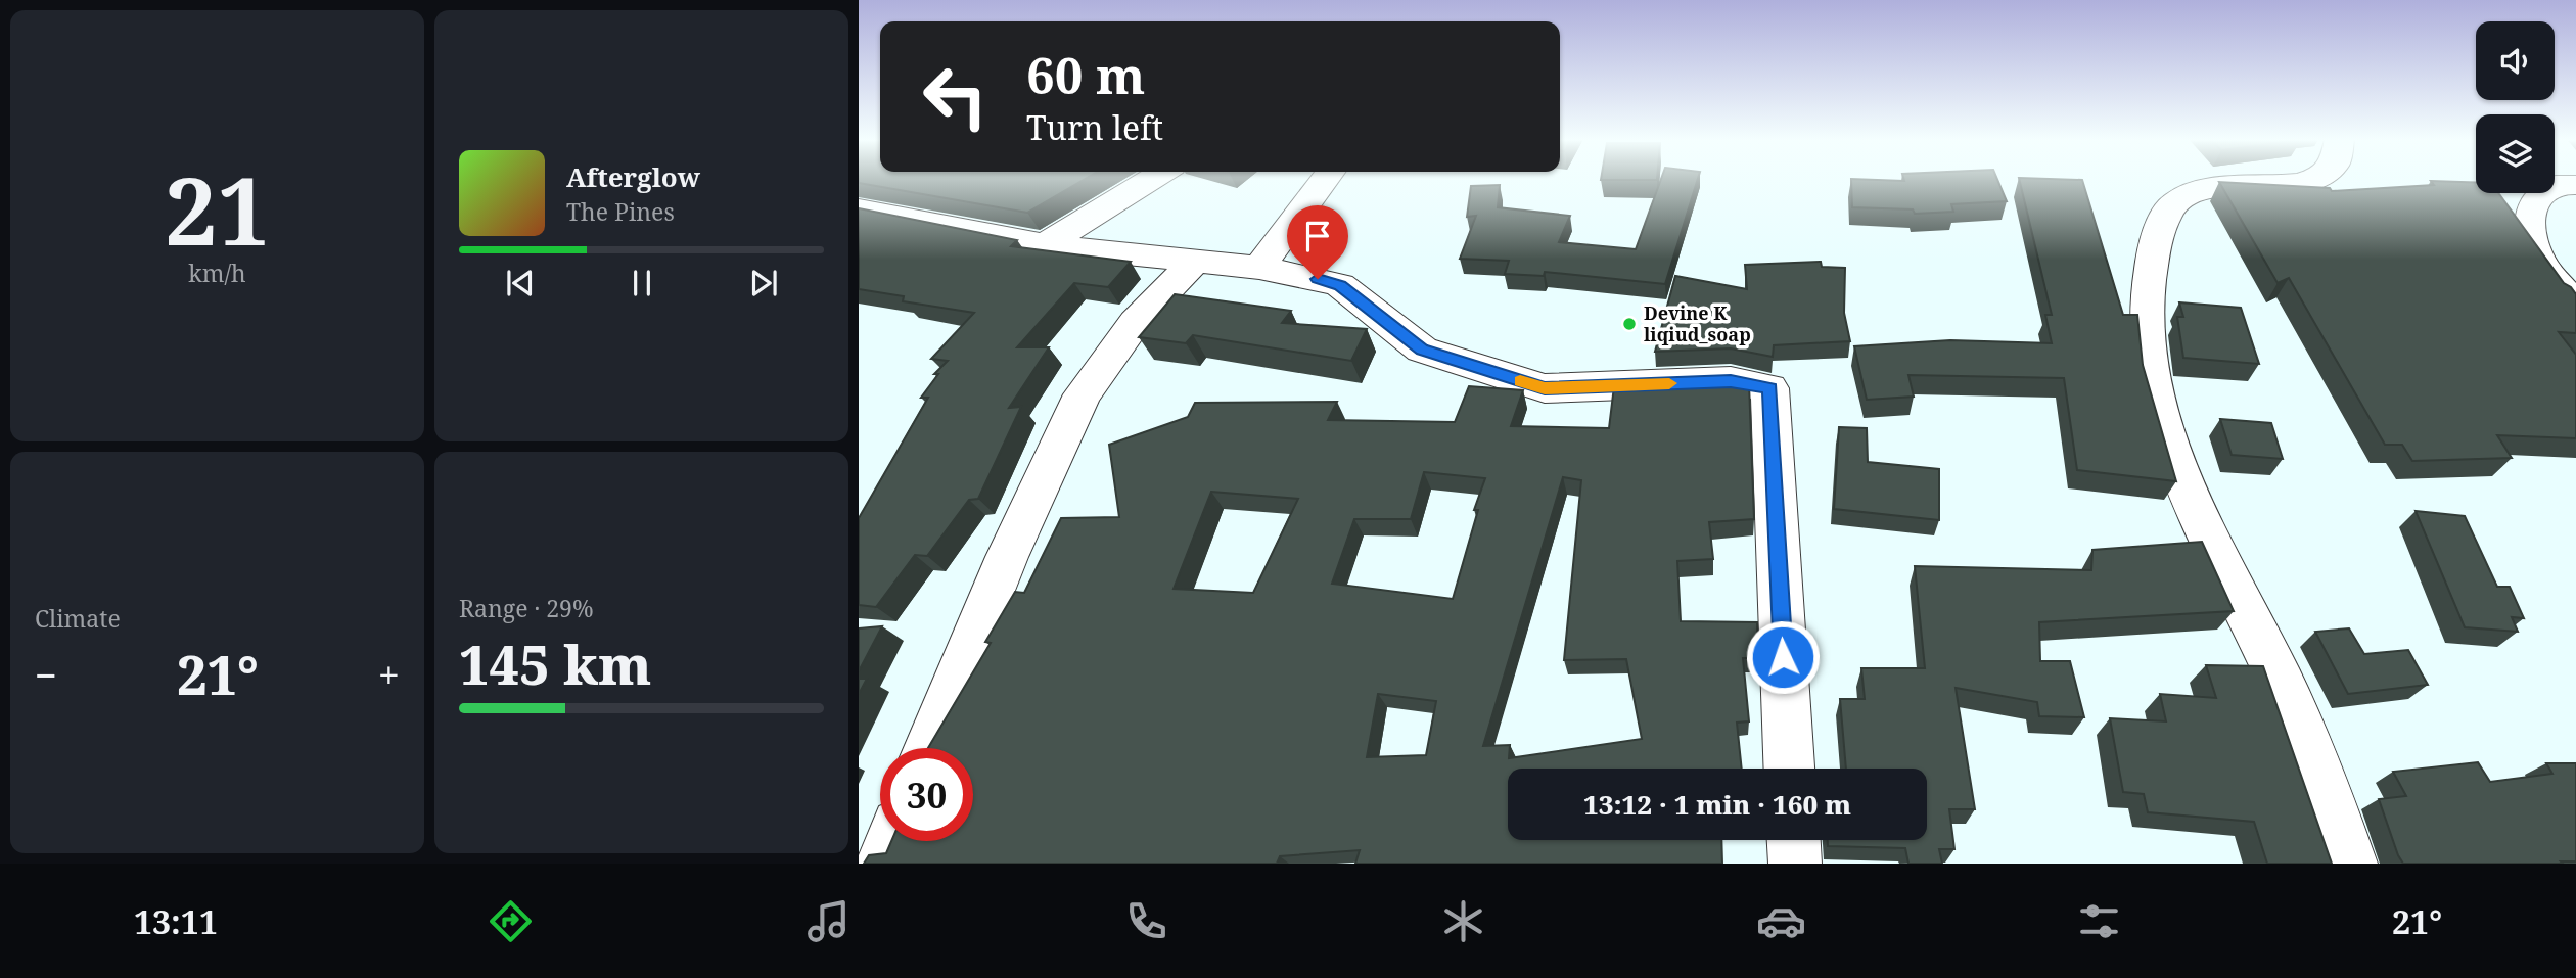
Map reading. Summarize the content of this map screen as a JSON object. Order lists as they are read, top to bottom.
{
  "places": ["Devine K liqiud_soap"],
  "page": {
    "tile": [
      ["21", "km/h"],
      "Climate",
      ["Range · 29%", "145 km"]
    ],
    "turn": ["60 m", "Turn left"],
    "song": ["Afterglow", "The Pines"],
    "heat": ["−", "21°", "+"],
    "limit": "30",
    "trip": "13:12 · 1 min · 160 m",
    "tabs": ["13:11", "21°"]
  }
}
